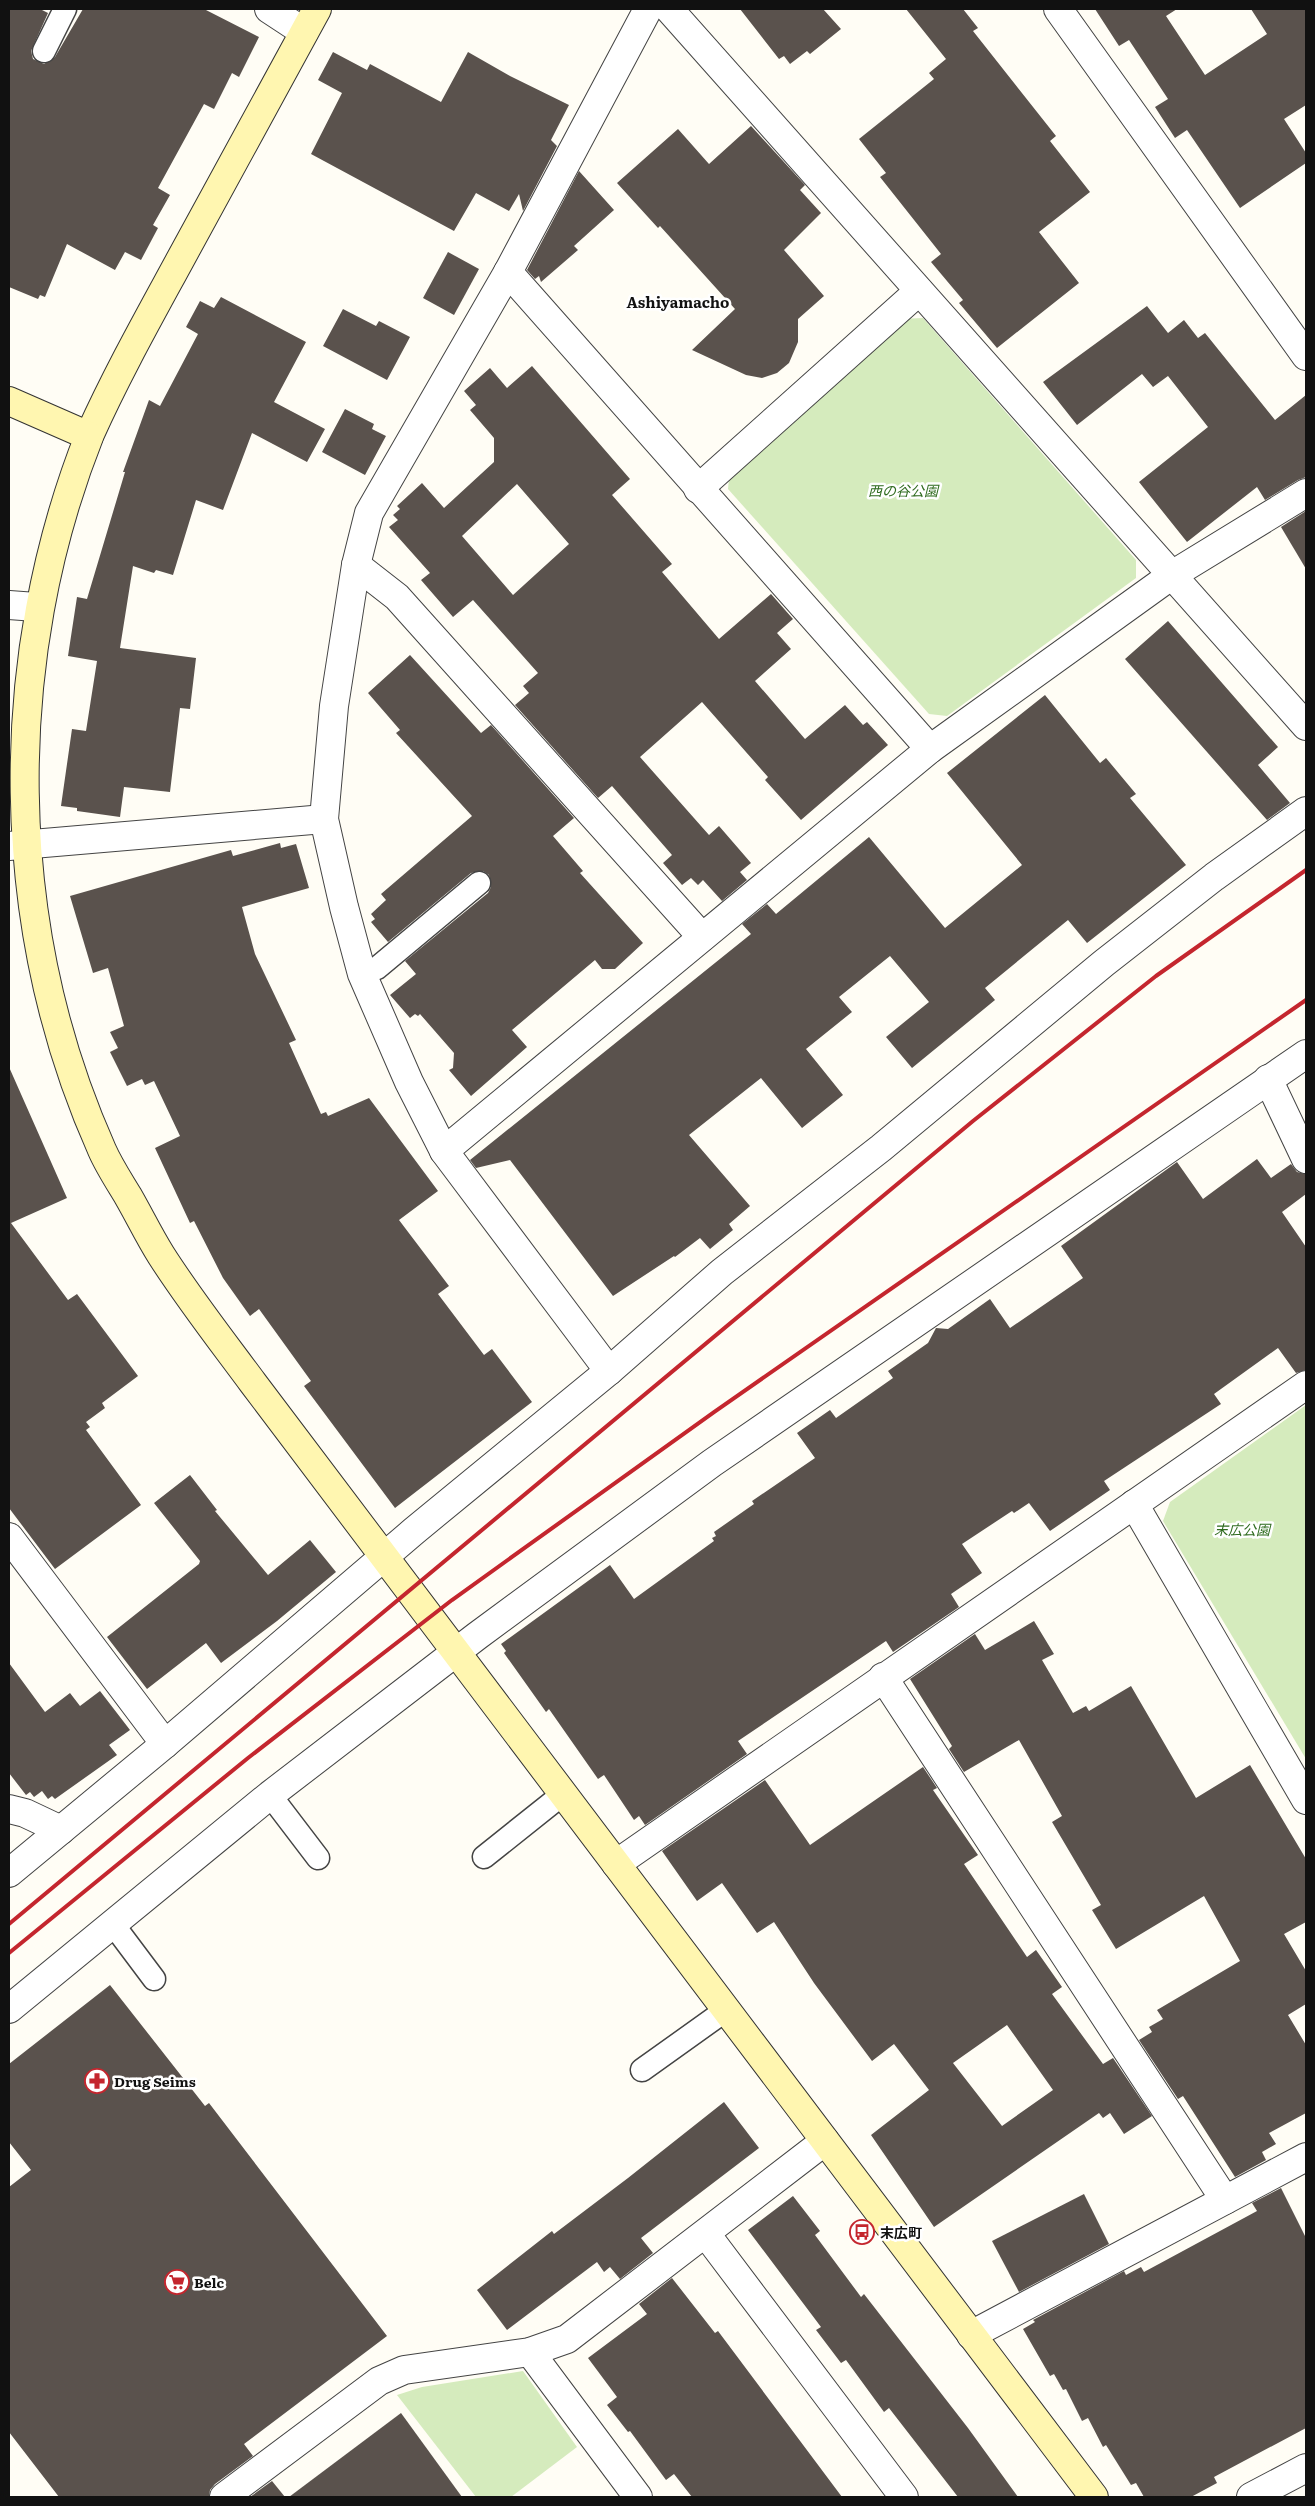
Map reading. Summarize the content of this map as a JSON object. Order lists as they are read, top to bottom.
{
  "districts": ["Ashiyamacho"],
  "parks": ["西の谷公園", "末広公園"],
  "places": {
    "pharmacy": ["Drug Seims"],
    "bus stop": ["末広町"],
    "supermarket": ["Belc"]
  }
}
